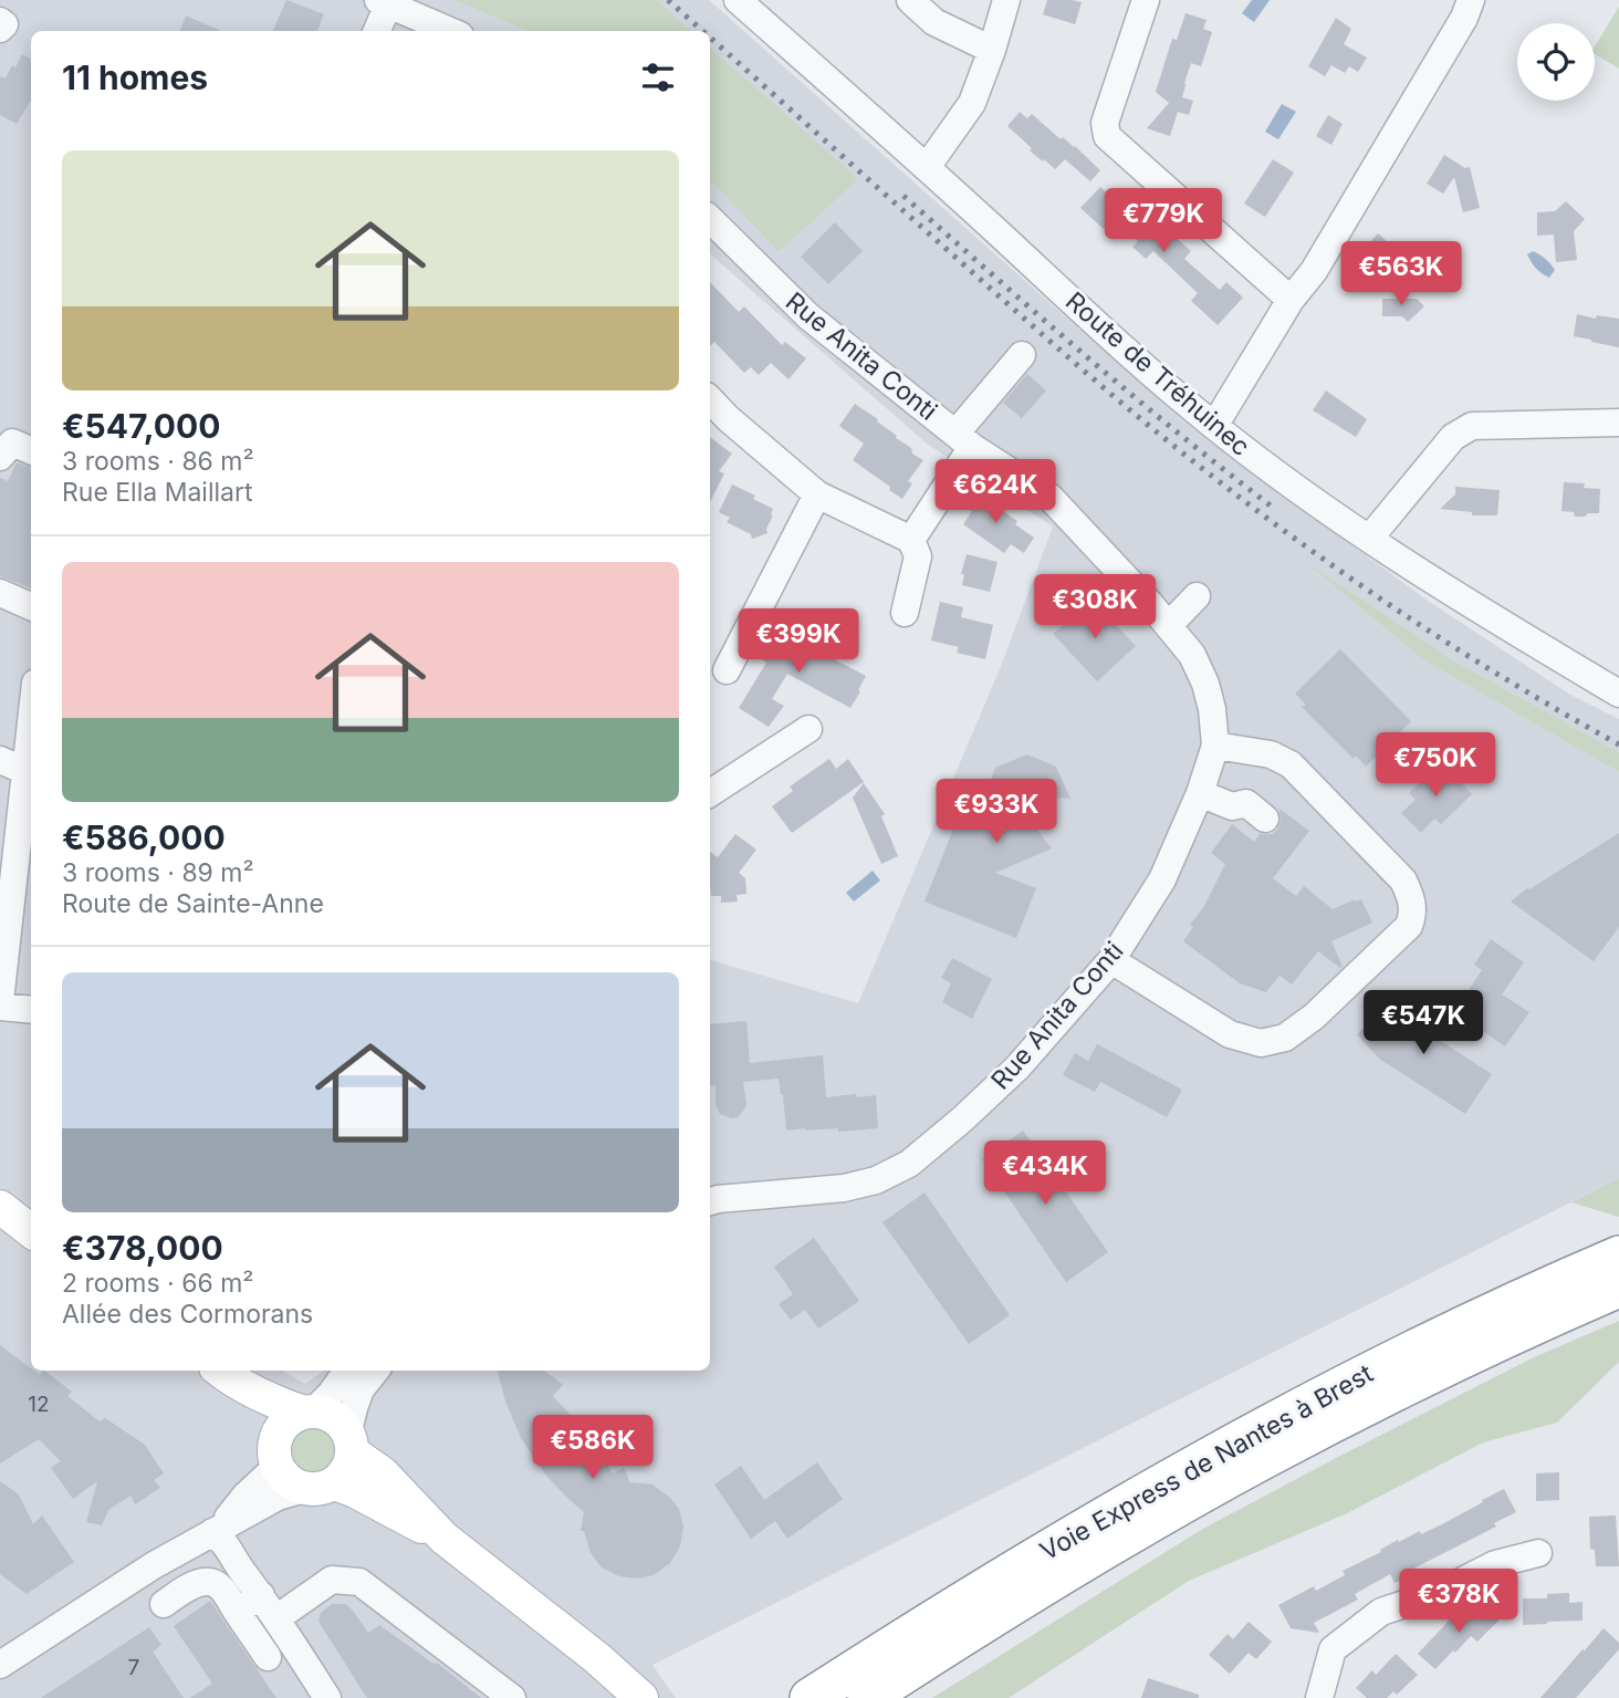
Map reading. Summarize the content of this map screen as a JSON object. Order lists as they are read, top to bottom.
{
  "streets": {
    "highway": ["Voie Express de Nantes à Brest"],
    "street": ["Rue Anita Conti", "Route de Tréhuinec"]
  },
  "house_numbers": ["12", "7"],
  "page": {
    "heading": "11 homes",
    "list": [
      {
        "name": "€547,000",
        "note": "3 rooms · 86 m² · Rue Ella Maillart"
      },
      {
        "name": "€586,000",
        "note": "3 rooms · 89 m² · Route de Sainte-Anne"
      },
      {
        "name": "€378,000",
        "note": "2 rooms · 66 m² · Allée des Cormorans"
      }
    ],
    "price": [
      "€779K",
      "€563K",
      "€624K",
      "€308K",
      "€399K",
      "€750K",
      "€933K",
      "€547K",
      "€434K",
      "€586K",
      "€378K"
    ]
  }
}
